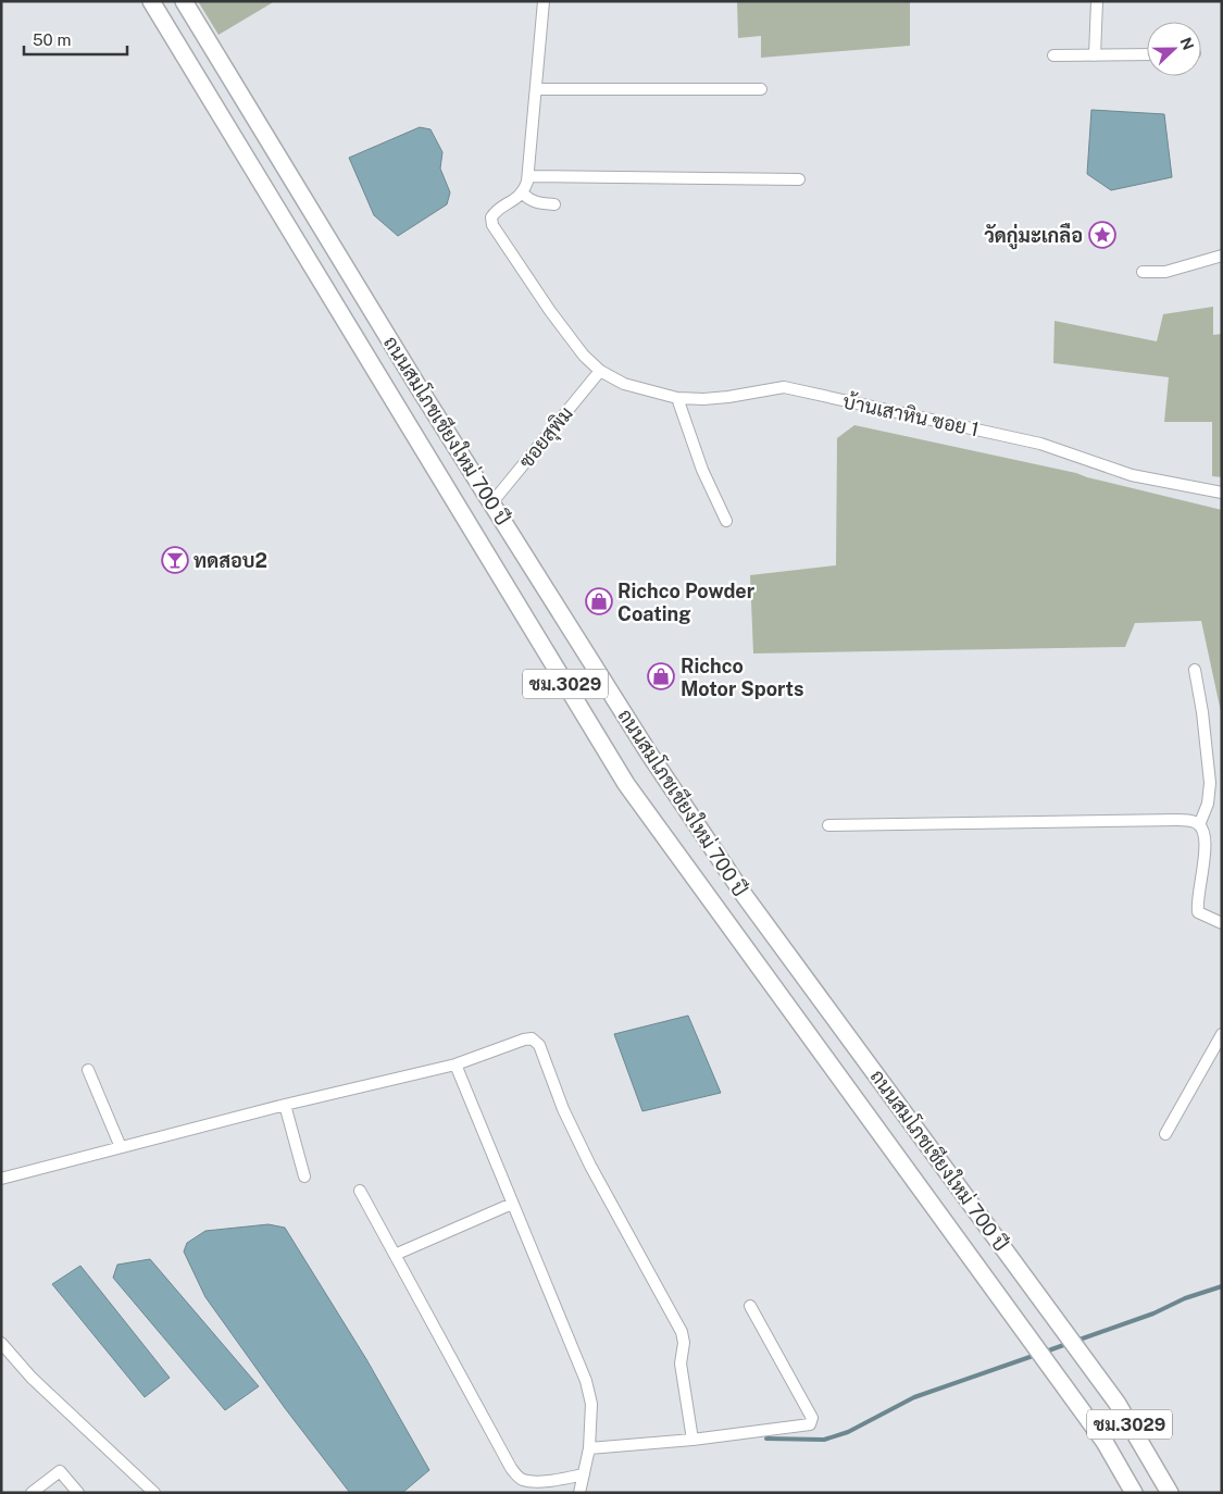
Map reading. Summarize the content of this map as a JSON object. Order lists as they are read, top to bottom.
{
  "streets": {
    "main road": ["ถนนสมโภชเชียงใหม่ 700 ปี", "ชม.3029"],
    "street": ["บ้านเสาหิน ซอย 1", "ซอยสุพิม"]
  },
  "crossings": [
    ["บ้านเสาหิน ซอย 1", "ซอยสุพิม"],
    ["ถนนสมโภชเชียงใหม่ 700 ปี", "ซอยสุพิม"]
  ],
  "places": {
    "place": ["วัดกู่มะเกลือ"],
    "bar": ["ทดสอบ2"],
    "shop": ["Richco Powder Coating", "Richco Motor Sports"]
  },
  "scale_bar": "50 m",
  "north": "right"
}
